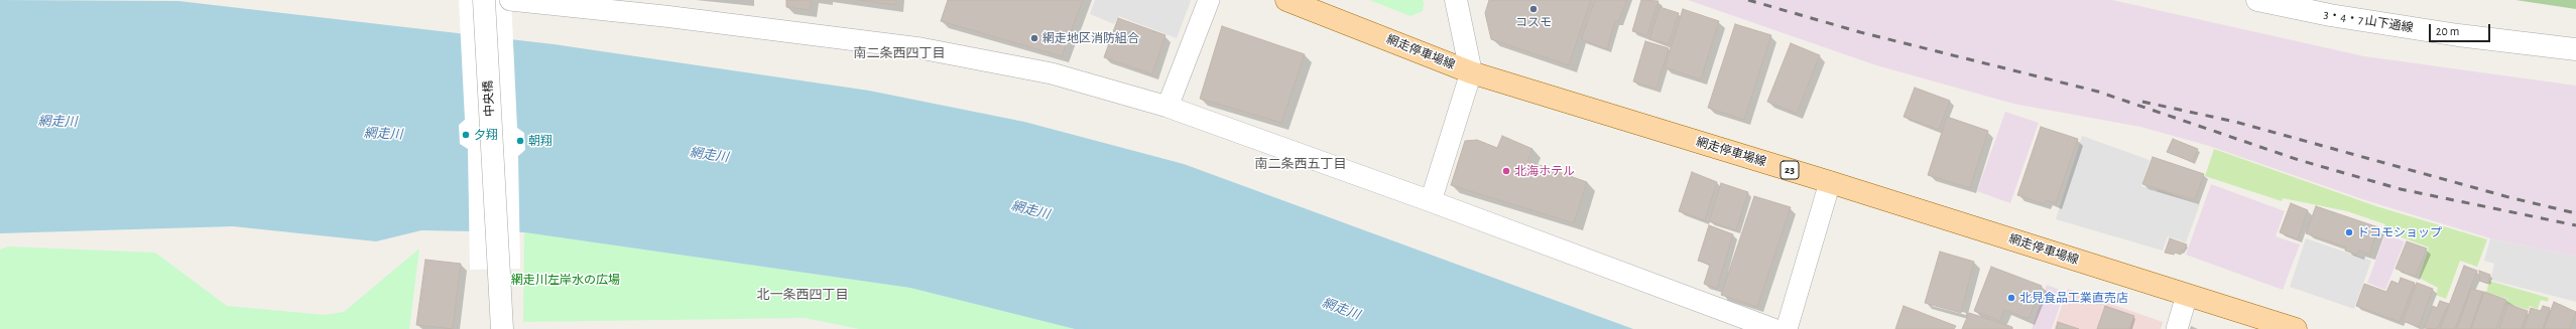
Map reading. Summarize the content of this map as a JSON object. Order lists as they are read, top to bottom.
{
  "streets": {
    "main road": ["網走停車場線", "23"],
    "street": ["3・4・7 山下通線", "中央橋"]
  },
  "districts": ["南二条西四丁目", "南二条西五丁目", "北一条西四丁目"],
  "water": ["網走川"],
  "parks": ["網走川左岸水の広場"],
  "places": [
    "コスモ",
    "網走地区消防組合",
    "夕翔",
    "朝翔",
    "北海ホテル",
    "ドコモショップ",
    "北見食品工業直売店"
  ],
  "scale_bar": "20 m"
}
